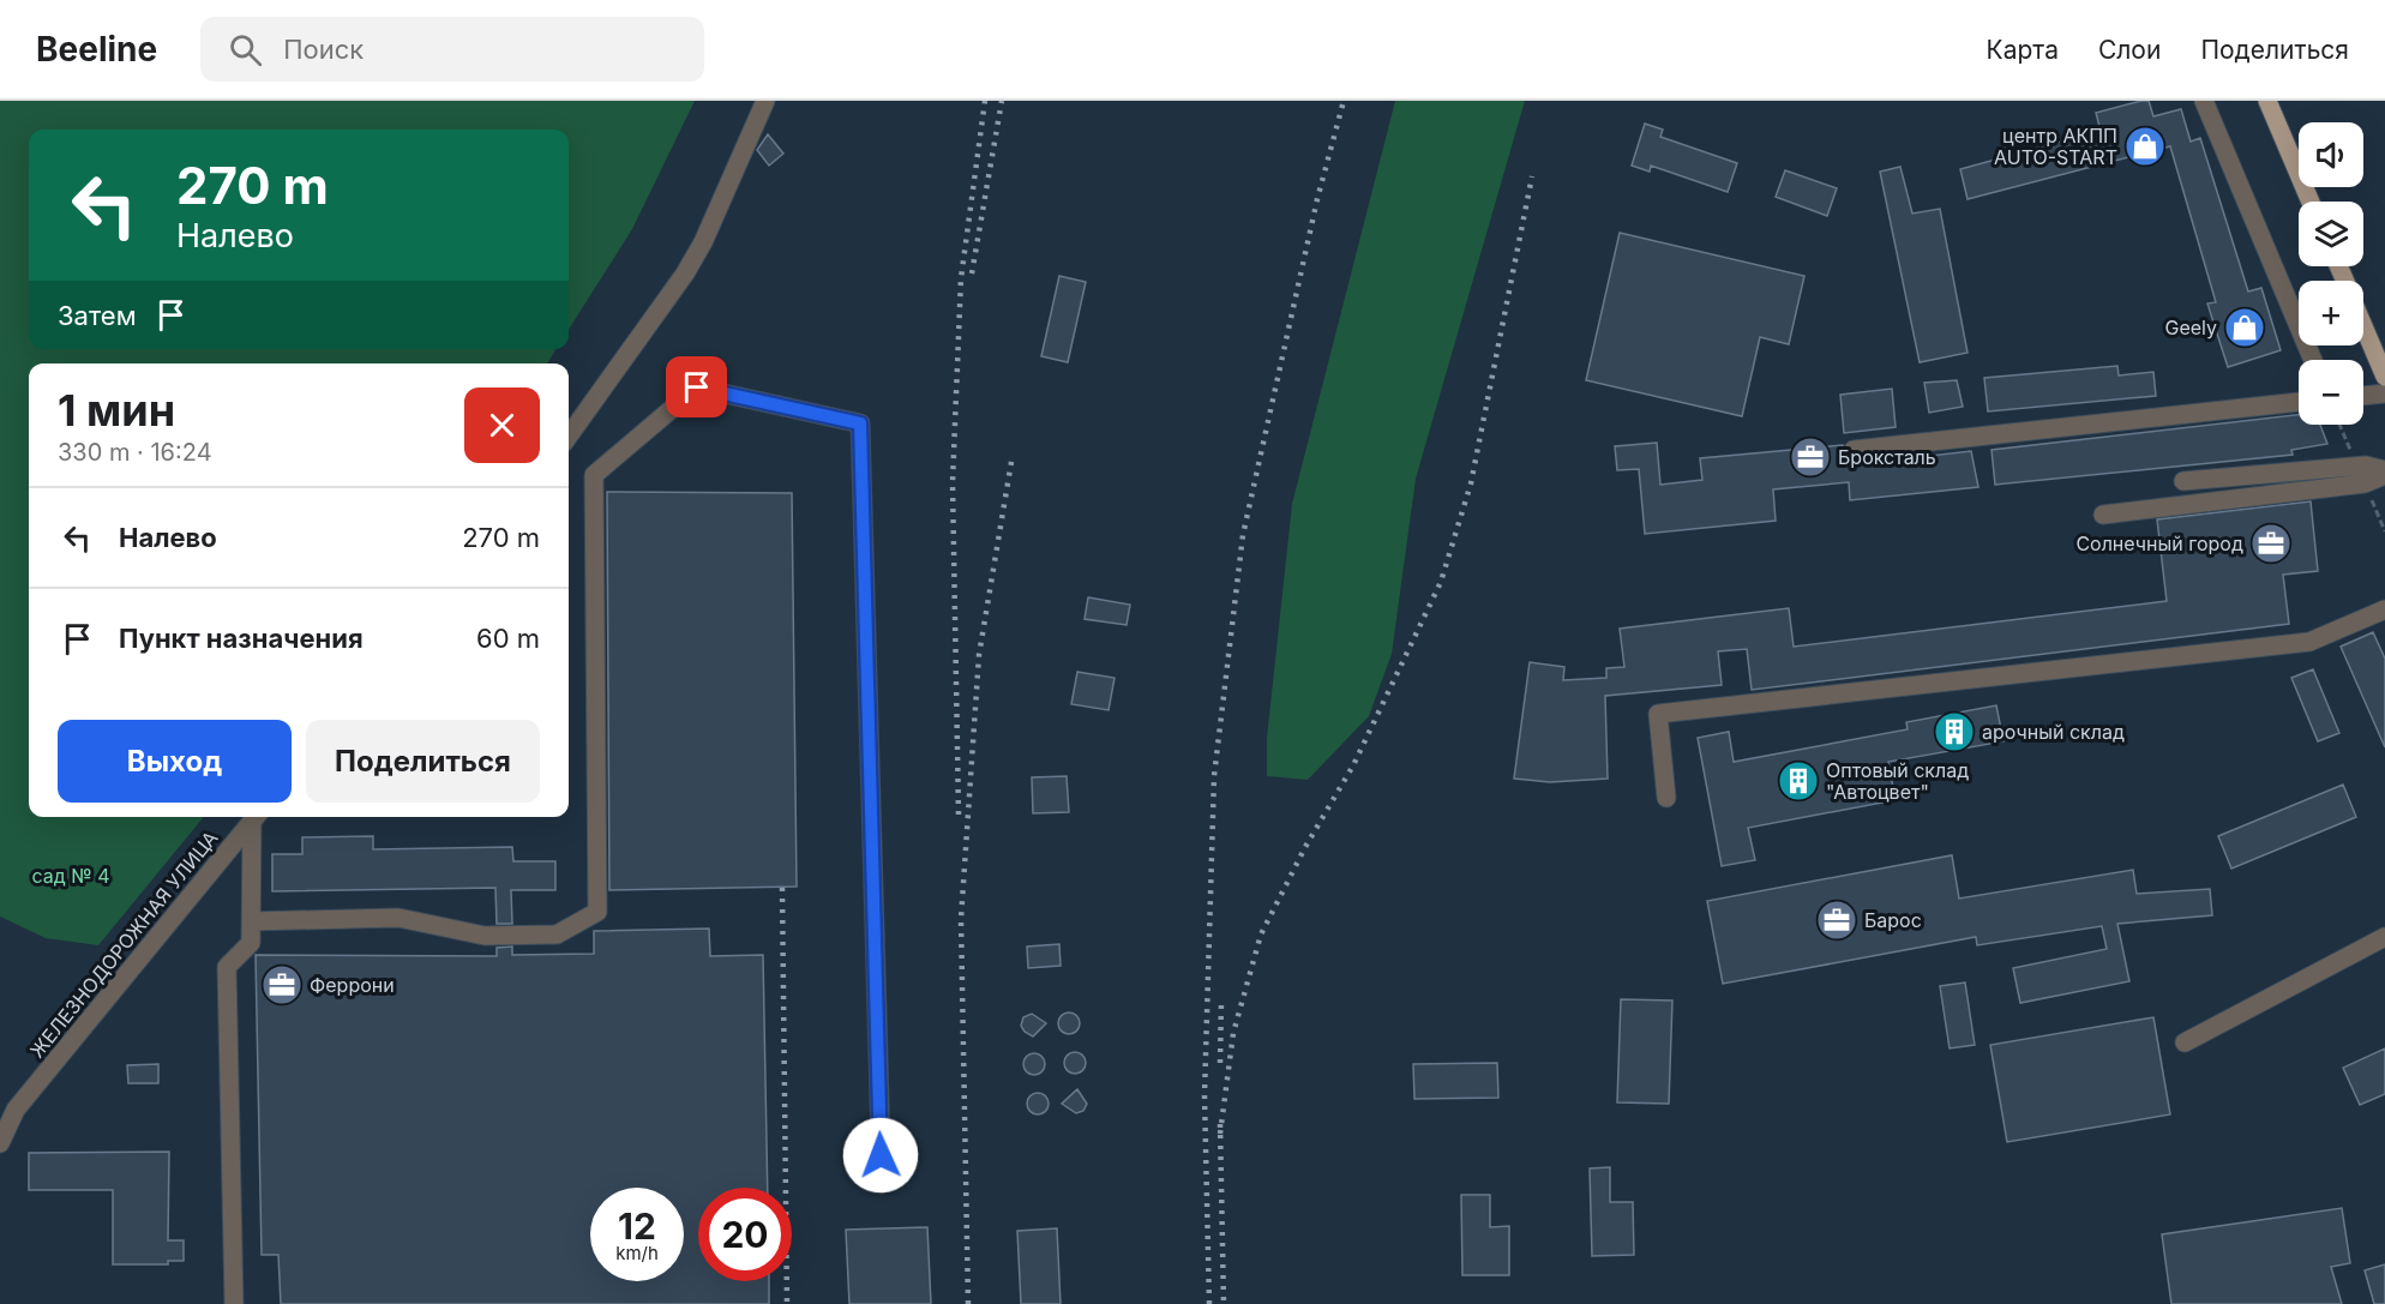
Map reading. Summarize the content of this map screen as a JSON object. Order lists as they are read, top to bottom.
{
  "streets": {
    "street": ["ЖЕЛЕЗНОДОРОЖНАЯ УЛИЦА"]
  },
  "parks": ["сад № 4"],
  "places": {
    "shop": ["центр АКПП AUTO-START", "Geely"],
    "office": [
      "Броксталь",
      "Солнечный город",
      "Барос",
      "Феррони"
    ],
    "building": ["арочный склад", "Оптовый склад \"Автоцвет\""]
  },
  "page": {
    "header": "Beeline",
    "search": "Поиск",
    "nav": ["Карта", "Слои", "Поделиться"],
    "map_buttons": ["+", "−"],
    "turn": ["270 m", "Налево"],
    "then": "Затем",
    "heading": ["1 мин", "330 m · 16:24"],
    "list": [
      {
        "name": "Налево",
        "value": "270 m"
      },
      {
        "name": "Пункт назначения",
        "value": "60 m"
      }
    ],
    "buttons": ["Выход", "Поделиться"],
    "speed": "12 km/h",
    "limit": "20"
  }
}
